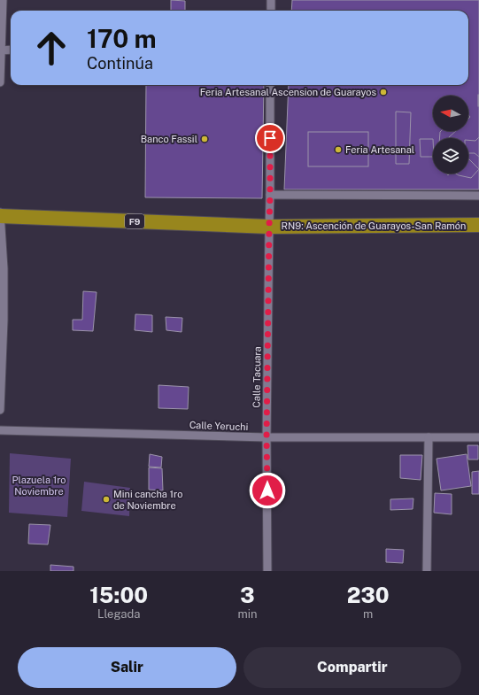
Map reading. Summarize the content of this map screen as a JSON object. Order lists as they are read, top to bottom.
{
  "streets": {
    "highway": ["F9", "RN9: Ascención de Guarayos-San Ramón"],
    "street": ["Calle Tacuara", "Calle Yeruchi"]
  },
  "crossings": [
    ["F9", "RN9: Ascención de Guarayos-San Ramón"],
    ["F9", "Calle Tacuara"],
    ["RN9: Ascención de Guarayos-San Ramón", "Calle Tacuara"],
    ["Calle Tacuara", "Calle Yeruchi"]
  ],
  "parks": ["Plazuela 1ro Noviembre"],
  "places": [
    "Feria Artesanal Ascension de Guarayos",
    "Banco Fassil",
    "Feria Artesanal",
    "Mini cancha 1ro de Noviembre"
  ],
  "north": "left",
  "page": {
    "turn": ["170 m", "Continúa"],
    "eta": [
      "15:00",
      "Llegada",
      "3",
      "min",
      "230",
      "m"
    ],
    "buttons": ["Salir", "Compartir"]
  }
}
